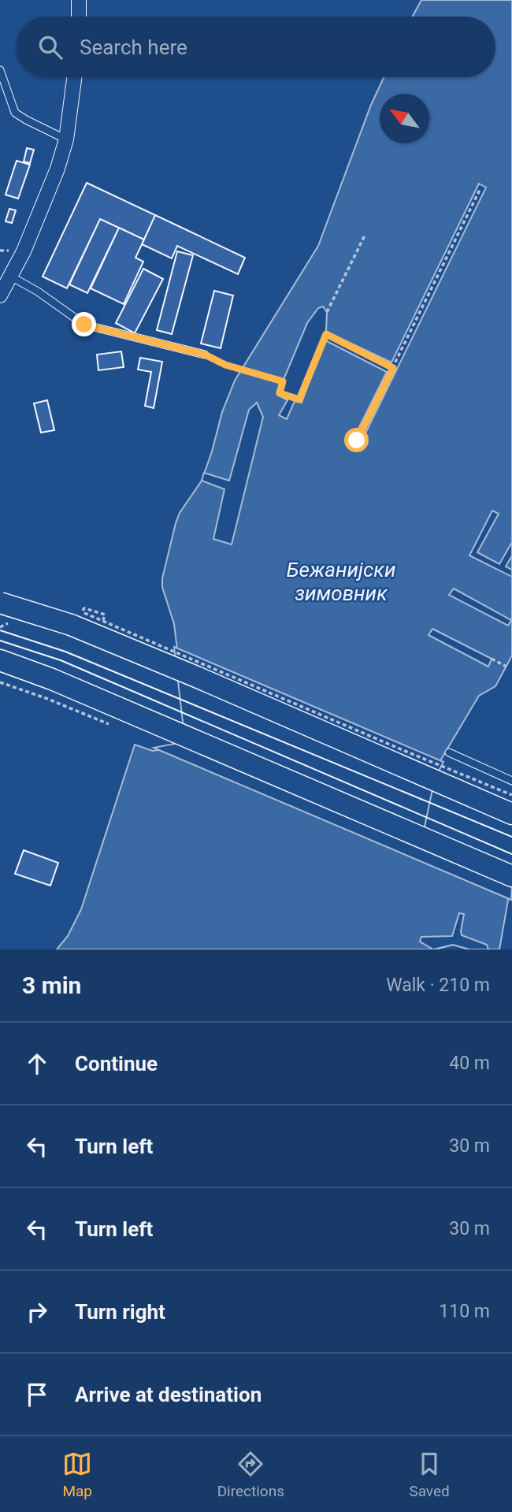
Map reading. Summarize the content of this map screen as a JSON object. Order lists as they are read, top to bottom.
{
  "water": ["Бежанијски зимовник"],
  "north": "top left",
  "page": {
    "search": "Search here",
    "heading": ["3 min", "Walk · 210 m"],
    "list": [
      ["Continue", "40 m"],
      ["Turn left", "30 m"],
      ["Turn left", "30 m"],
      ["Turn right", "110 m"],
      "Arrive at destination"
    ],
    "nav": ["Map", "Directions", "Saved"]
  }
}
